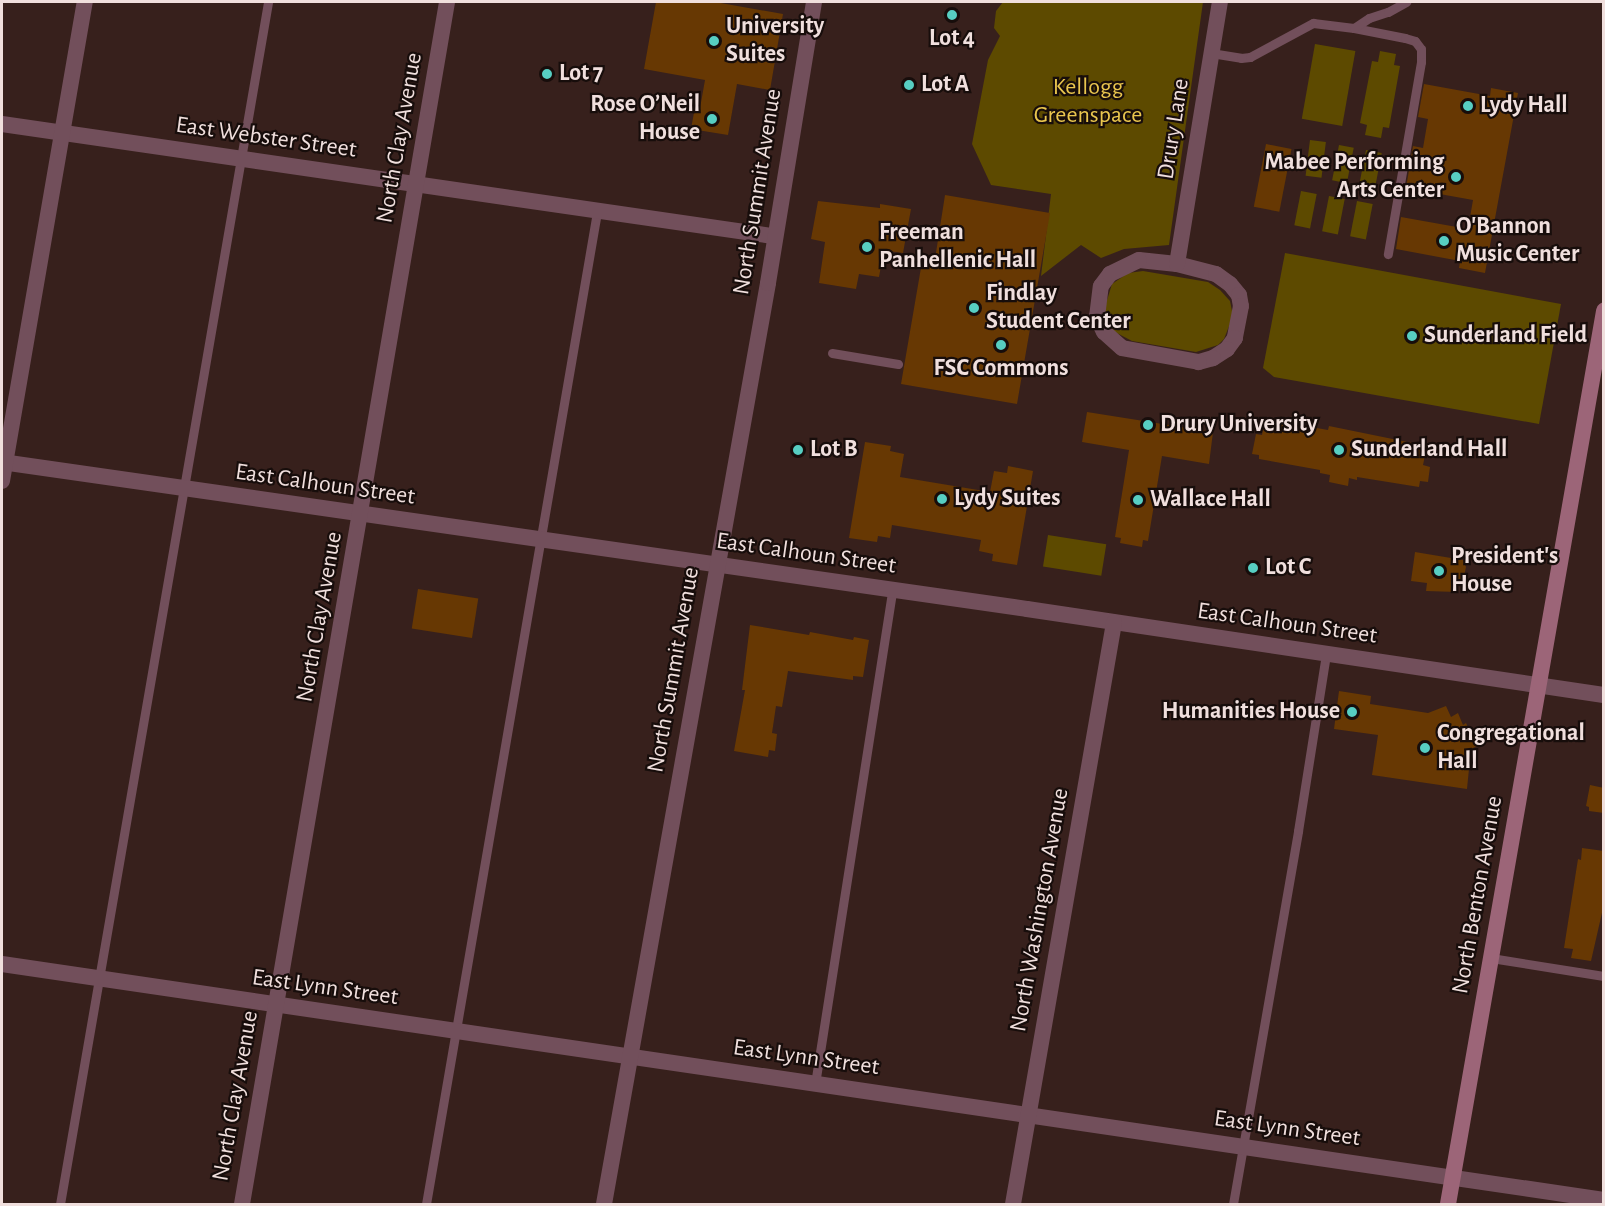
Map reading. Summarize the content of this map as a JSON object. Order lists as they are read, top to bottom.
{
  "streets": {
    "main road": ["North Benton Avenue"],
    "street": [
      "Drury Lane",
      "East Webster Street",
      "North Clay Avenue",
      "North Summit Avenue",
      "East Calhoun Street",
      "North Washington Avenue",
      "East Lynn Street"
    ]
  },
  "crossings": [
    ["East Webster Street", "North Clay Avenue"],
    ["East Webster Street", "North Summit Avenue"],
    ["North Clay Avenue", "East Calhoun Street"],
    ["North Clay Avenue", "East Lynn Street"],
    ["North Summit Avenue", "East Calhoun Street"],
    ["North Summit Avenue", "East Lynn Street"],
    ["East Calhoun Street", "North Benton Avenue"],
    ["East Calhoun Street", "North Washington Avenue"],
    ["North Benton Avenue", "East Lynn Street"],
    ["North Washington Avenue", "East Lynn Street"]
  ],
  "parks": ["Kellogg Greenspace"],
  "places": [
    "Lot 4",
    "University Suites",
    "Lot 7",
    "Lot A",
    "Lydy Hall",
    "Rose O’Neil House",
    "Mabee Performing Arts Center",
    "O'Bannon Music Center",
    "Freeman Panhellenic Hall",
    "Findlay Student Center",
    "Sunderland Field",
    "FSC Commons",
    "Drury University",
    "Lot B",
    "Sunderland Hall",
    "Lydy Suites",
    "Wallace Hall",
    "Lot C",
    "President's House",
    "Humanities House",
    "Congregational Hall"
  ]
}
